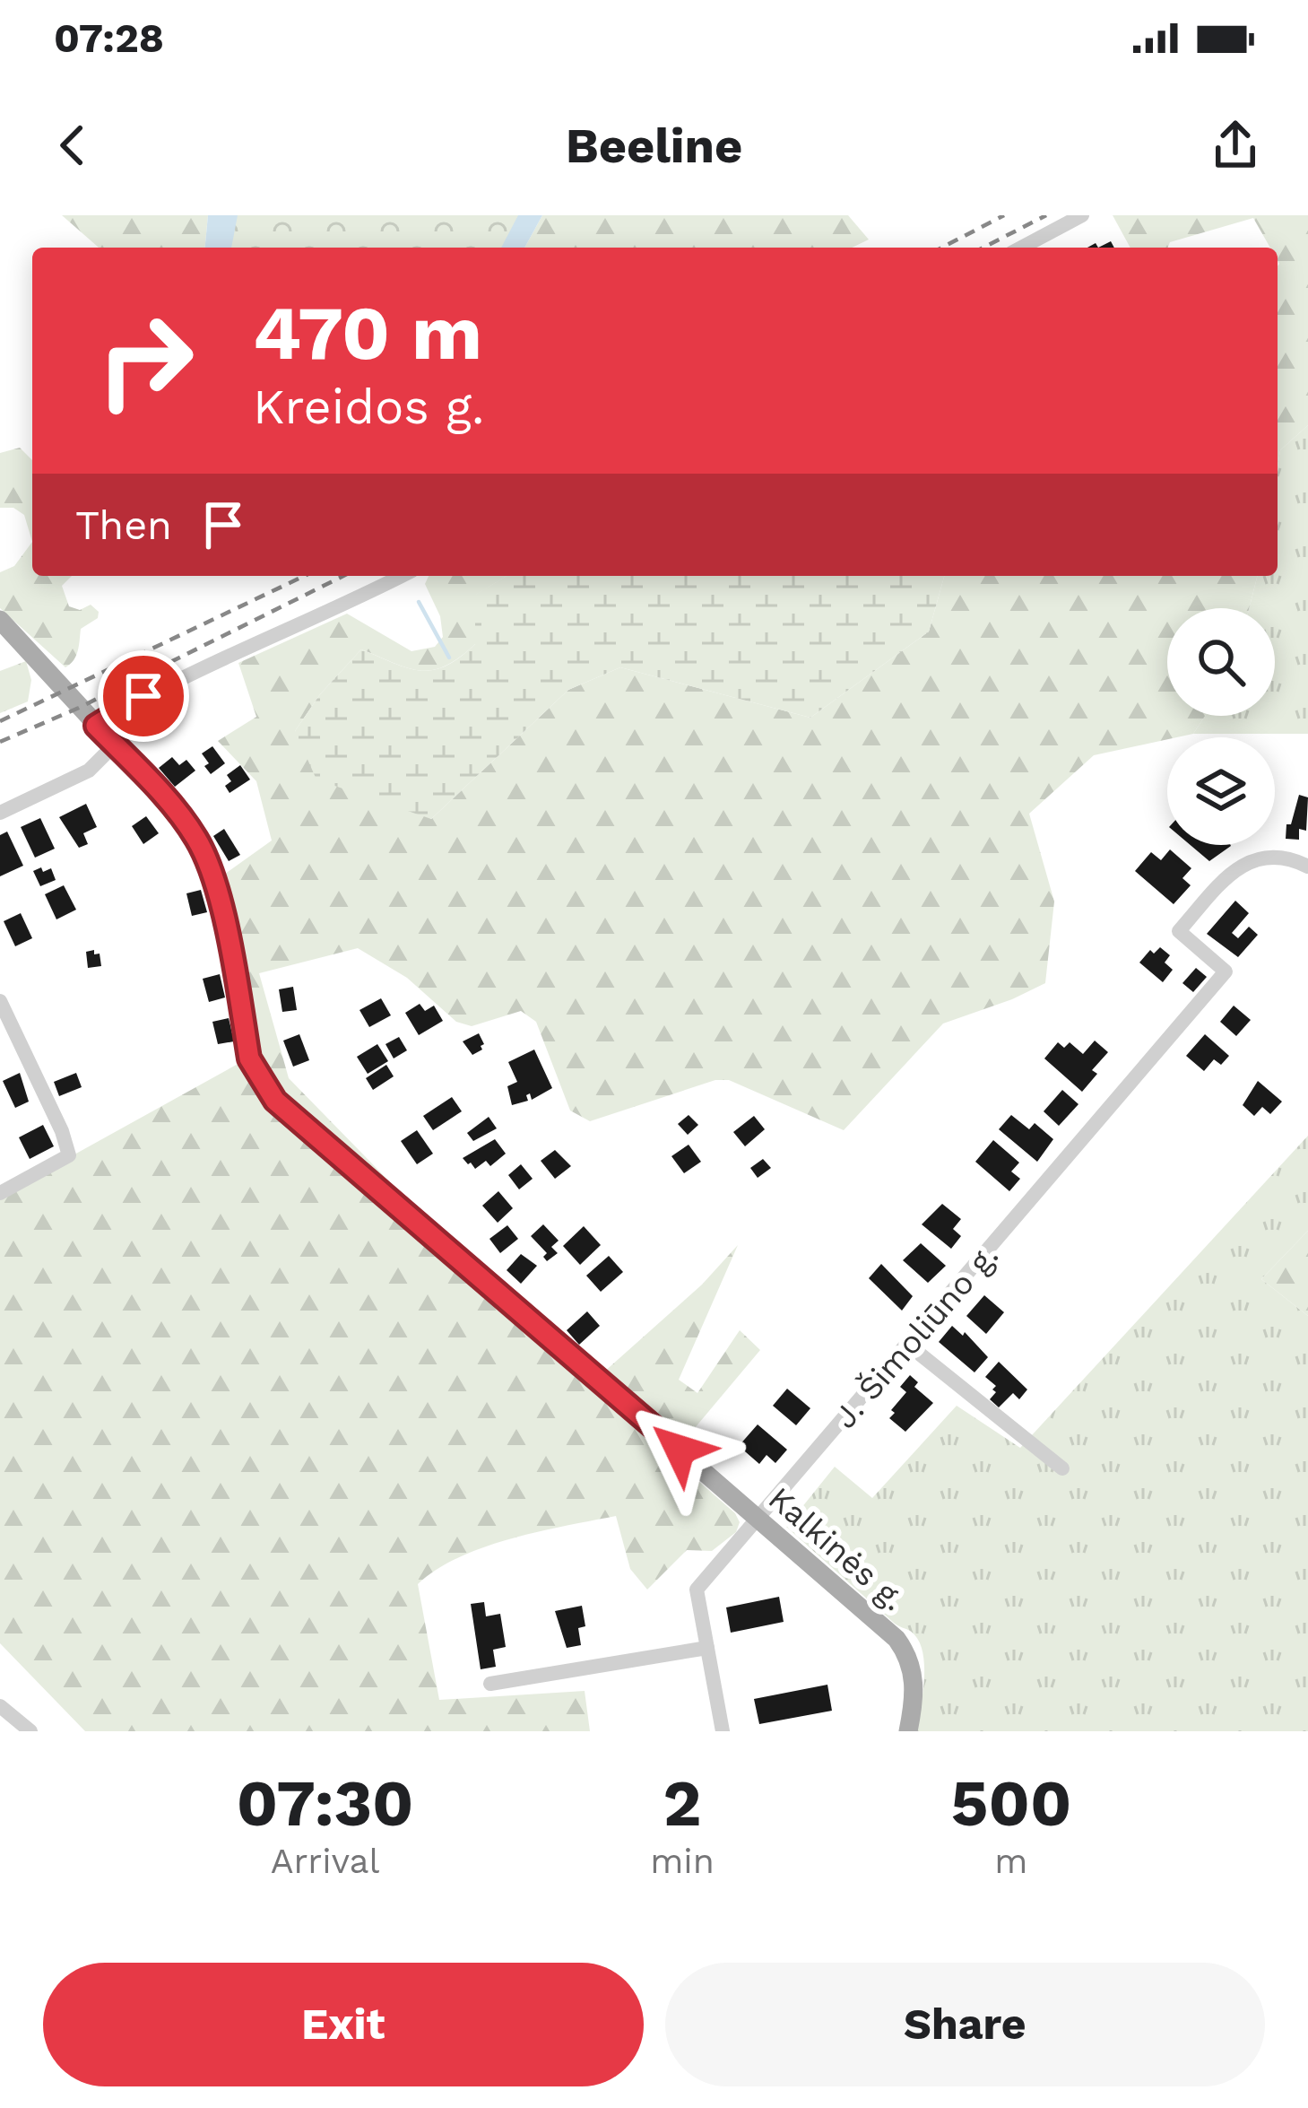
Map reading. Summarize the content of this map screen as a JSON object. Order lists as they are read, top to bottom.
{
  "streets": {
    "main road": ["Kalkinės g."],
    "street": ["J. Šimoliūno g."]
  },
  "crossings": [
    ["J. Šimoliūno g.", "Kalkinės g."]
  ],
  "page": {
    "status": "07:28",
    "header": "Beeline",
    "turn": ["470 m", "Kreidos g."],
    "then": "Then",
    "eta": [
      "07:30",
      "Arrival",
      "2",
      "min",
      "500",
      "m"
    ],
    "buttons": ["Exit", "Share"]
  }
}
